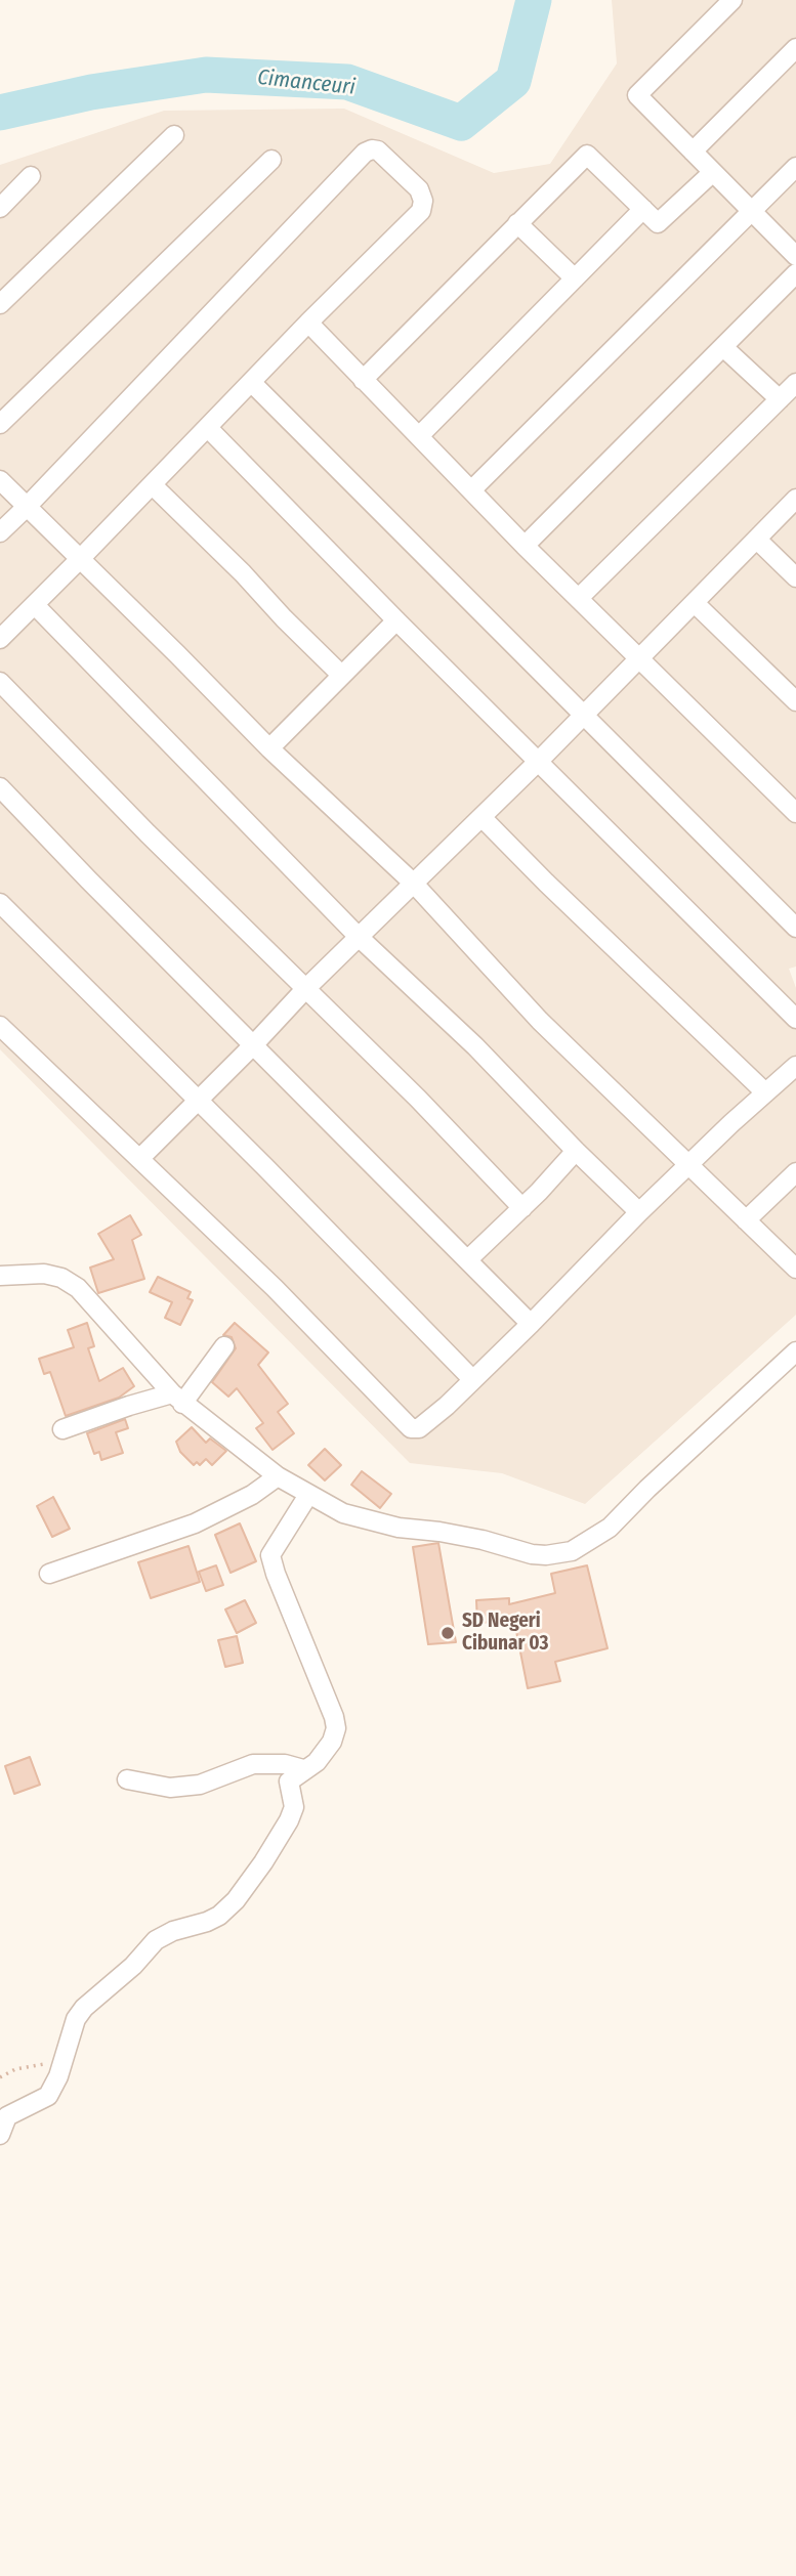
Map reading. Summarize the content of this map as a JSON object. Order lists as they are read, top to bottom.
{
  "water": ["Cimanceuri"],
  "places": ["SD Negeri Cibunar 03"]
}
